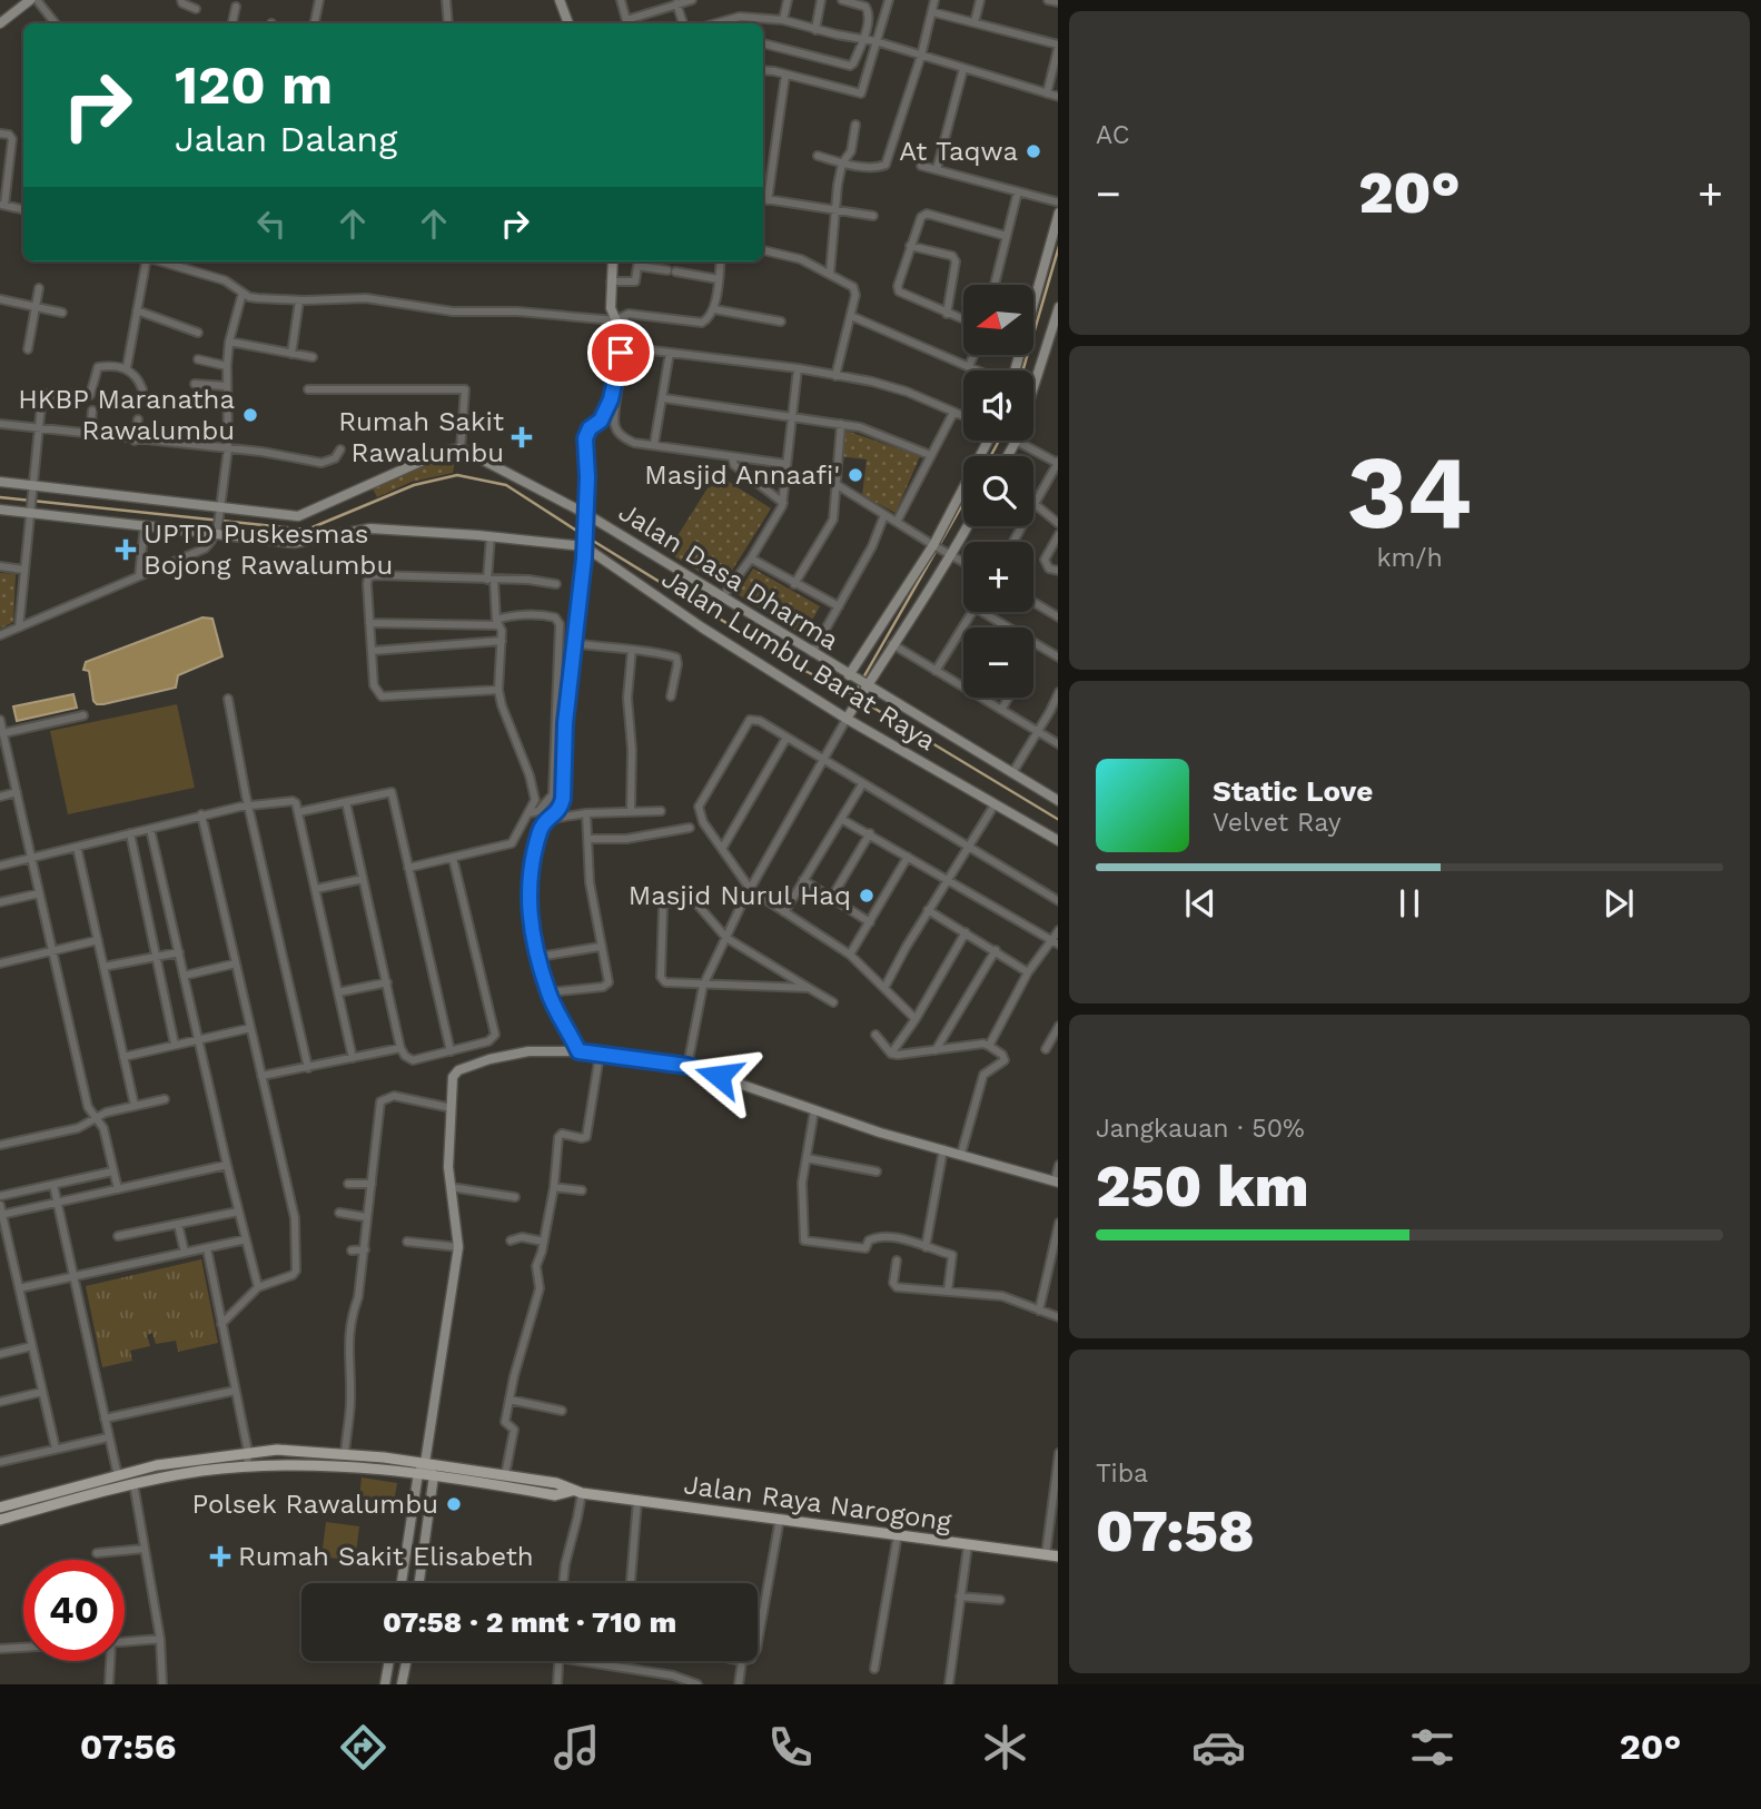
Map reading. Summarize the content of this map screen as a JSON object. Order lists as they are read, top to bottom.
{
  "streets": {
    "main road": ["Jalan Raya Narogong"],
    "street": ["Jalan Dasa Dharma", "Jalan Lumbu Barat Raya"]
  },
  "places": {
    "other": [
      "At Taqwa",
      "HKBP Maranatha Rawalumbu",
      "Masjid Annaafi'",
      "Masjid Nurul Haq",
      "Polsek Rawalumbu"
    ],
    "health": ["Rumah Sakit Rawalumbu", "UPTD Puskesmas Bojong Rawalumbu", "Rumah Sakit Elisabeth"]
  },
  "north": "left",
  "page": {
    "tile": [
      "AC",
      ["34", "km/h"],
      ["Jangkauan · 50%", "250 km"],
      ["Tiba", "07:58"]
    ],
    "turn": ["120 m", "Jalan Dalang"],
    "heat": ["−", "20°", "+"],
    "map_buttons": ["+", "−"],
    "song": ["Static Love", "Velvet Ray"],
    "limit": "40",
    "trip": "07:58 · 2 mnt · 710 m",
    "tabs": ["07:56", "20°"]
  }
}
